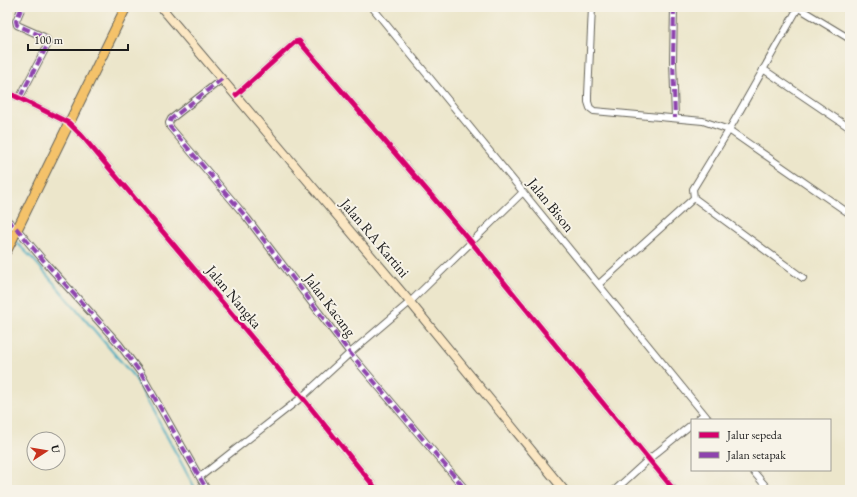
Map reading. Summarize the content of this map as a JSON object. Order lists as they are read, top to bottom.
{
  "streets": {
    "main road": ["Jalan RA Kartini"],
    "street": ["Jalan Bison", "Jalan Nangka", "Jalan Kacang"]
  },
  "crossings": [
    ["Jalan RA Kartini", "Jalan Kacang"]
  ],
  "legend": ["Jalur sepeda", "Jalan setapak"],
  "scale_bar": "100 m",
  "north": "right"
}
